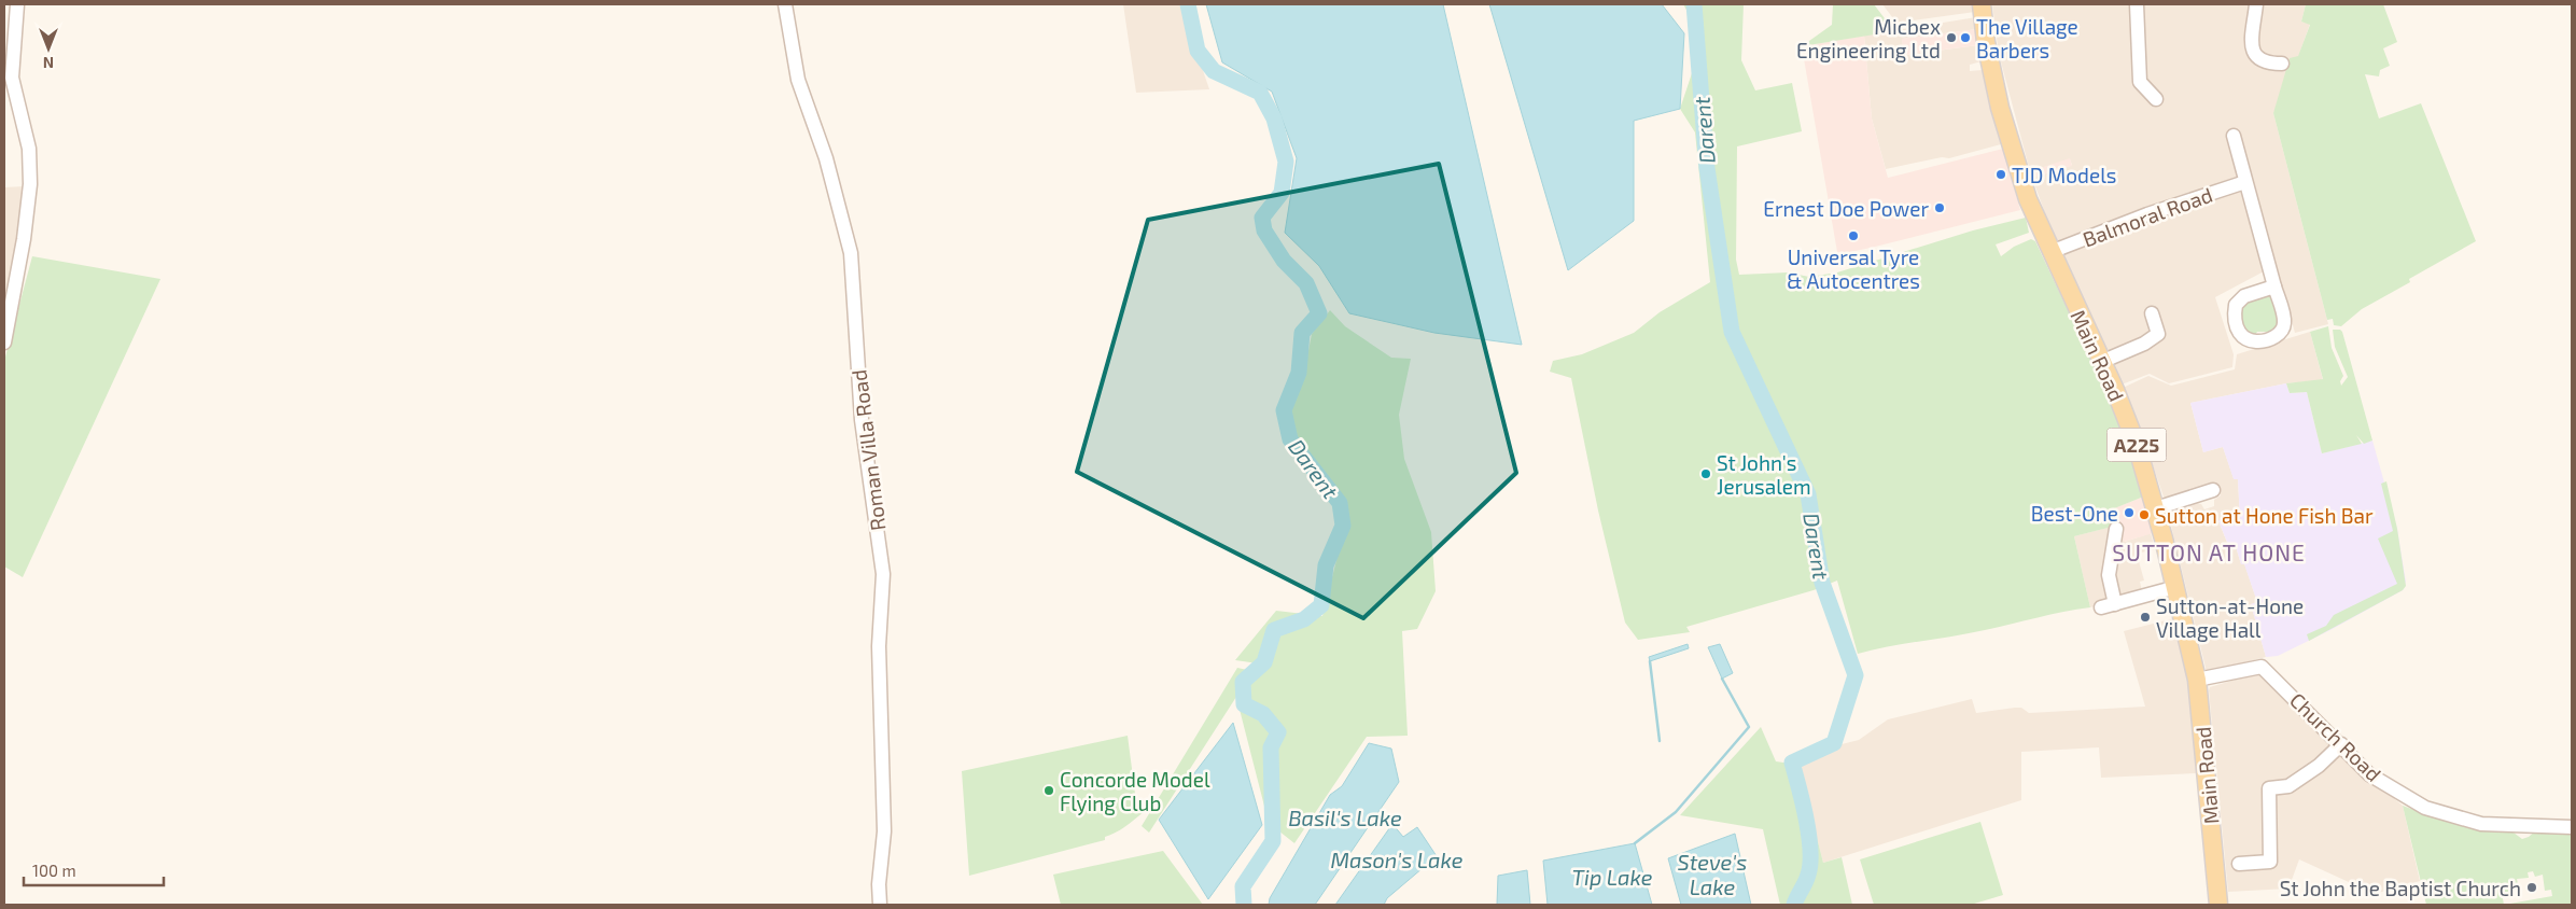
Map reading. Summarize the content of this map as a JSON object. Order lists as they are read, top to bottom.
{
  "streets": {
    "main road": ["Main Road", "A225"],
    "street": ["Balmoral Road", "Roman Villa Road", "Church Road"]
  },
  "crossings": [
    ["Balmoral Road", "Main Road"],
    ["Main Road", "Church Road"]
  ],
  "districts": ["SUTTON AT HONE"],
  "water": [
    "Darent",
    "Basil's Lake",
    "Mason's Lake",
    "Steve's Lake",
    "Tip Lake"
  ],
  "places": [
    "Micbex Engineering Ltd",
    "The Village Barbers",
    "TJD Models",
    "Ernest Doe Power",
    "Universal Tyre & Autocentres",
    "St John's Jerusalem",
    "Best-One",
    "Sutton at Hone Fish Bar",
    "Sutton-at-Hone Village Hall",
    "Concorde Model Flying Club",
    "St John the Baptist Church"
  ],
  "scale_bar": "100 m",
  "north": "bottom"
}
